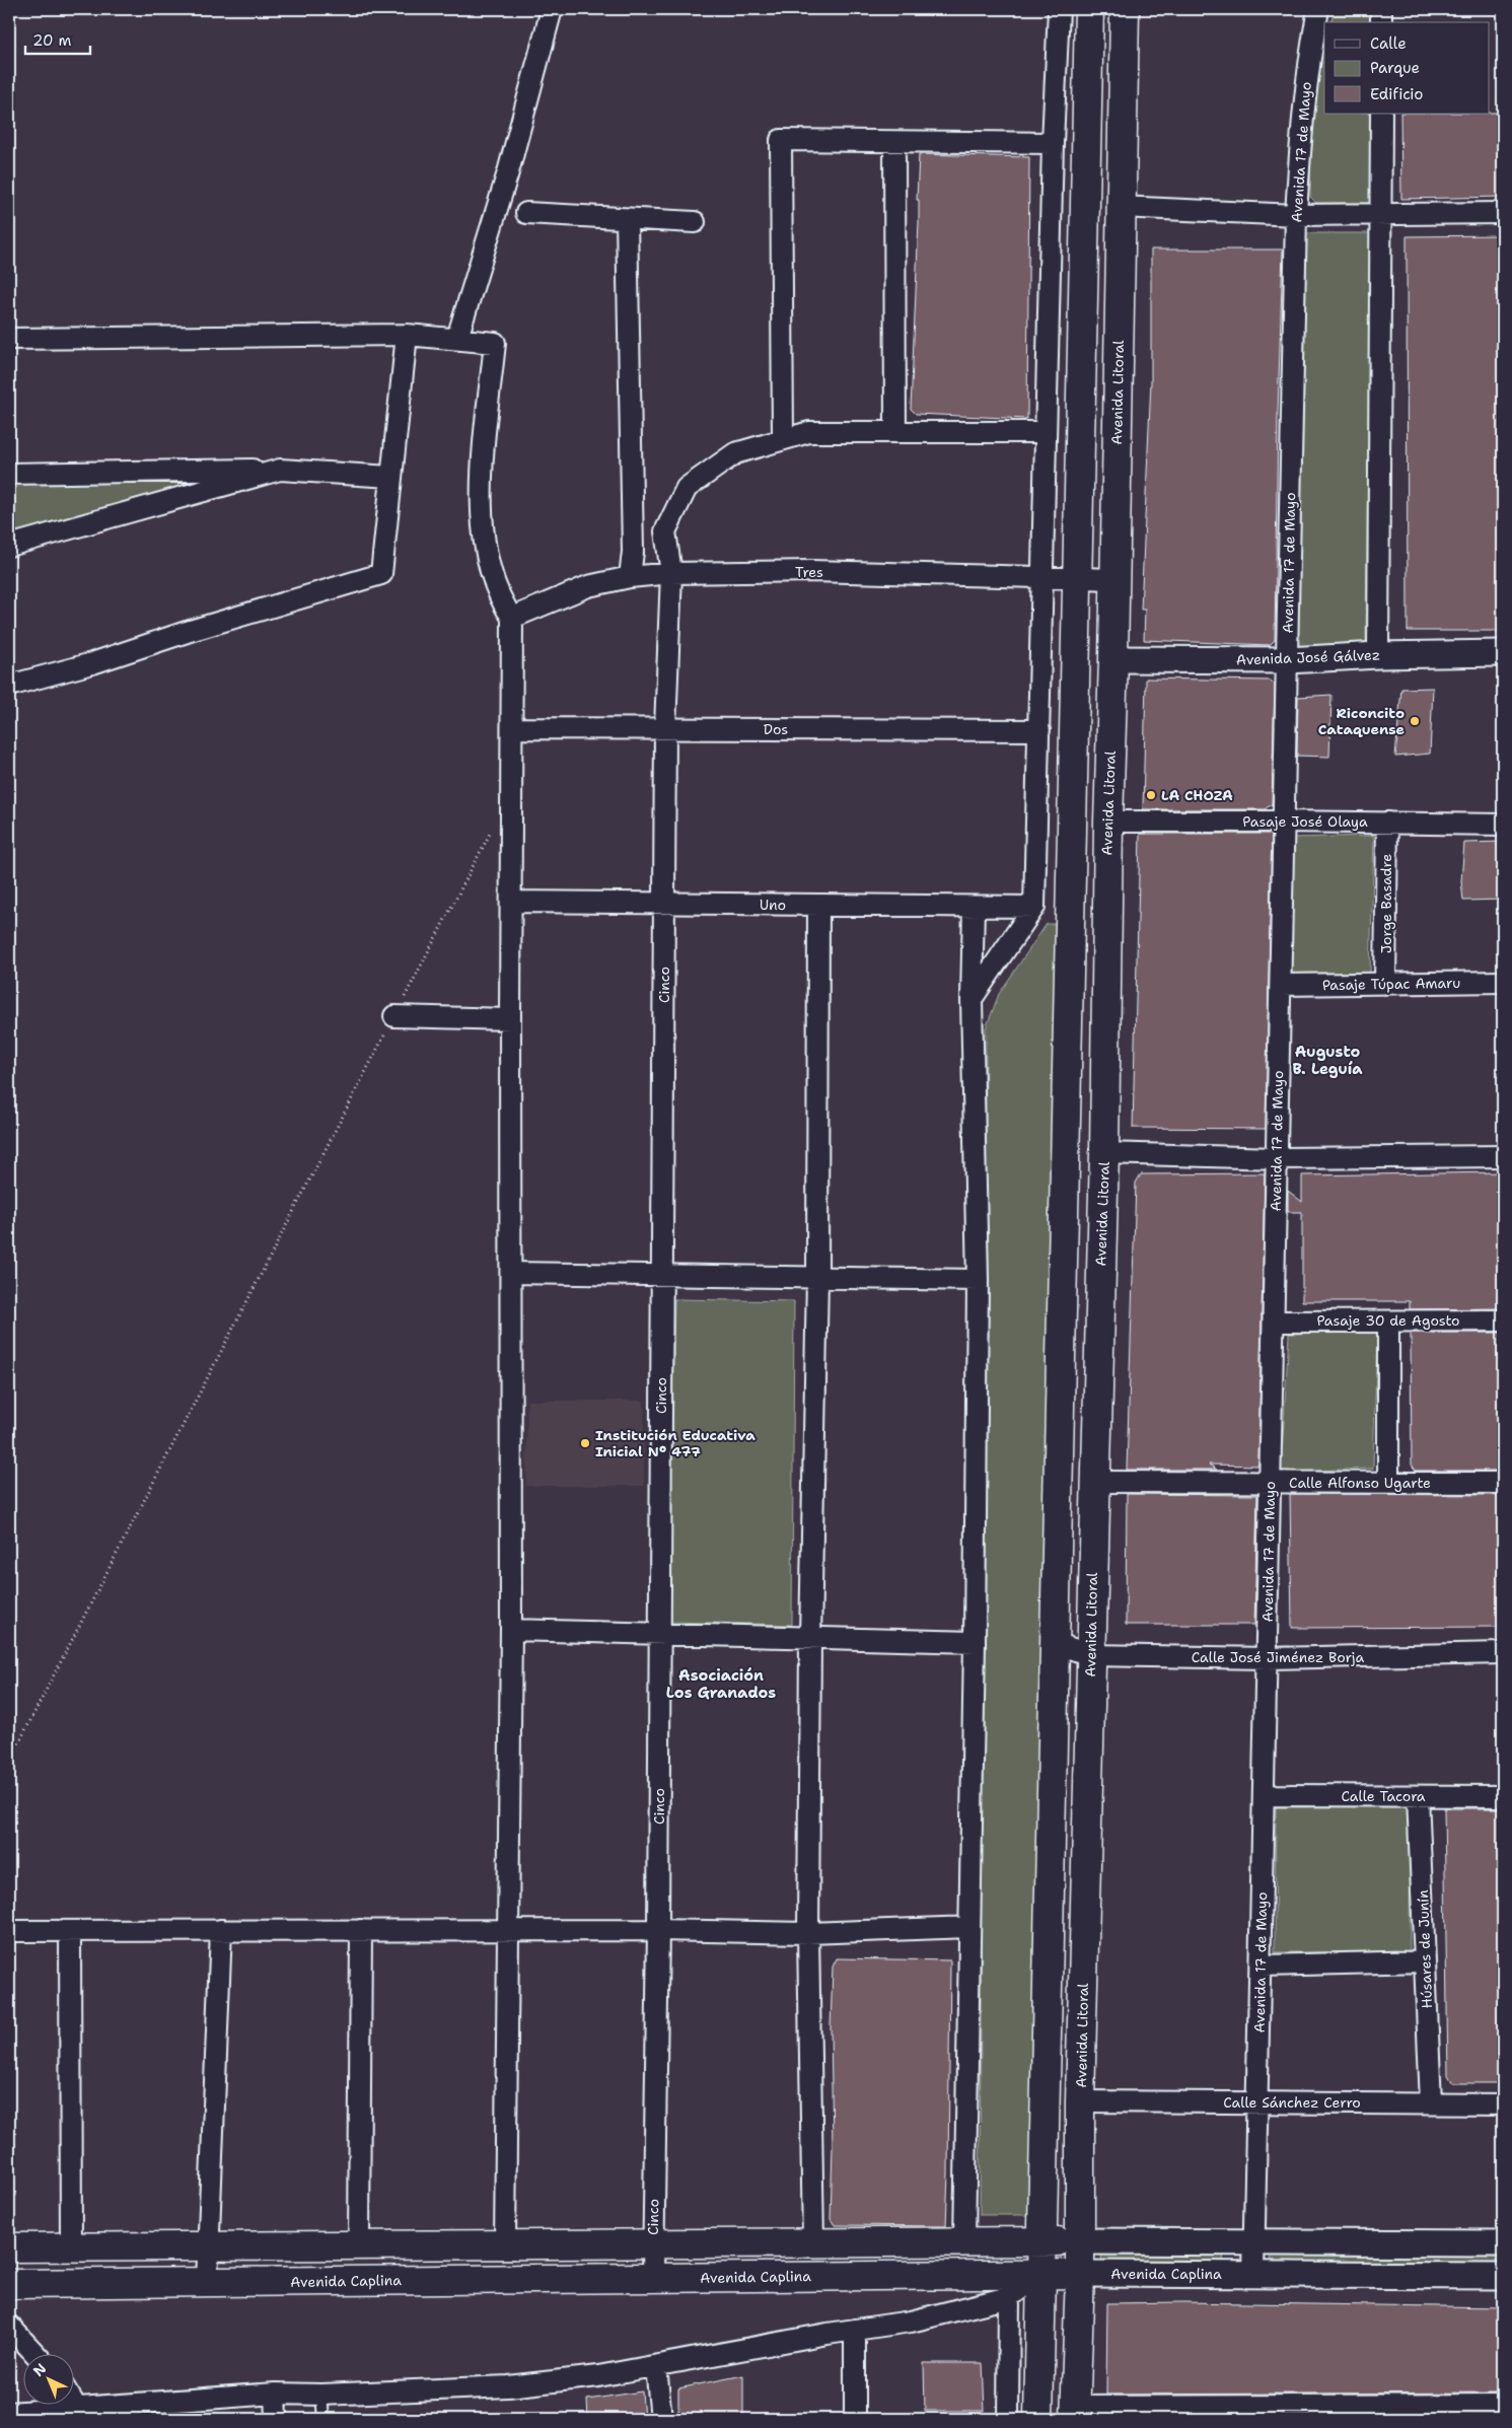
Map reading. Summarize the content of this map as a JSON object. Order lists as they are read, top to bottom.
{
  "streets": {
    "main road": ["Avenida Litoral", "Avenida Caplina"],
    "street": [
      "Avenida 17 de Mayo",
      "Tres",
      "Avenida José Gálvez",
      "Dos",
      "Pasaje José Olaya",
      "Jorge Basadre",
      "Uno",
      "Pasaje Túpac Amaru",
      "Cinco",
      "Pasaje 30 de Agosto",
      "Calle Alfonso Ugarte",
      "Calle José Jiménez Borja",
      "Calle Tacora",
      "Húsares de Junín",
      "Calle Sánchez Cerro"
    ]
  },
  "crossings": [
    ["Avenida 17 de Mayo", "Avenida José Gálvez"],
    ["Avenida 17 de Mayo", "Pasaje José Olaya"],
    ["Avenida 17 de Mayo", "Pasaje Túpac Amaru"],
    ["Avenida 17 de Mayo", "Pasaje 30 de Agosto"],
    ["Avenida 17 de Mayo", "Calle Alfonso Ugarte"],
    ["Avenida 17 de Mayo", "Calle José Jiménez Borja"],
    ["Avenida 17 de Mayo", "Calle Tacora"],
    ["Avenida 17 de Mayo", "Calle Sánchez Cerro"],
    ["Avenida 17 de Mayo", "Avenida Caplina"],
    ["Avenida Litoral", "Tres"],
    ["Avenida Litoral", "Avenida José Gálvez"],
    ["Avenida Litoral", "Pasaje José Olaya"],
    ["Avenida Litoral", "Calle Alfonso Ugarte"],
    ["Avenida Litoral", "Calle José Jiménez Borja"],
    ["Avenida Litoral", "Calle Sánchez Cerro"],
    ["Avenida Litoral", "Avenida Caplina"],
    ["Tres", "Cinco"],
    ["Dos", "Cinco"],
    ["Pasaje José Olaya", "Jorge Basadre"],
    ["Jorge Basadre", "Pasaje Túpac Amaru"],
    ["Uno", "Cinco"],
    ["Cinco", "Avenida Caplina"],
    ["Calle Tacora", "Húsares de Junín"],
    ["Húsares de Junín", "Calle Sánchez Cerro"]
  ],
  "districts": ["Augusto B. Leguía", "Asociación Los Granados"],
  "places": ["Riconcito Cataquense", "LA CHOZA", "Institución Educativa Inicial Nº 477"],
  "legend": ["Calle", "Parque", "Edificio"],
  "scale_bar": "20 m",
  "north": "top left"
}
